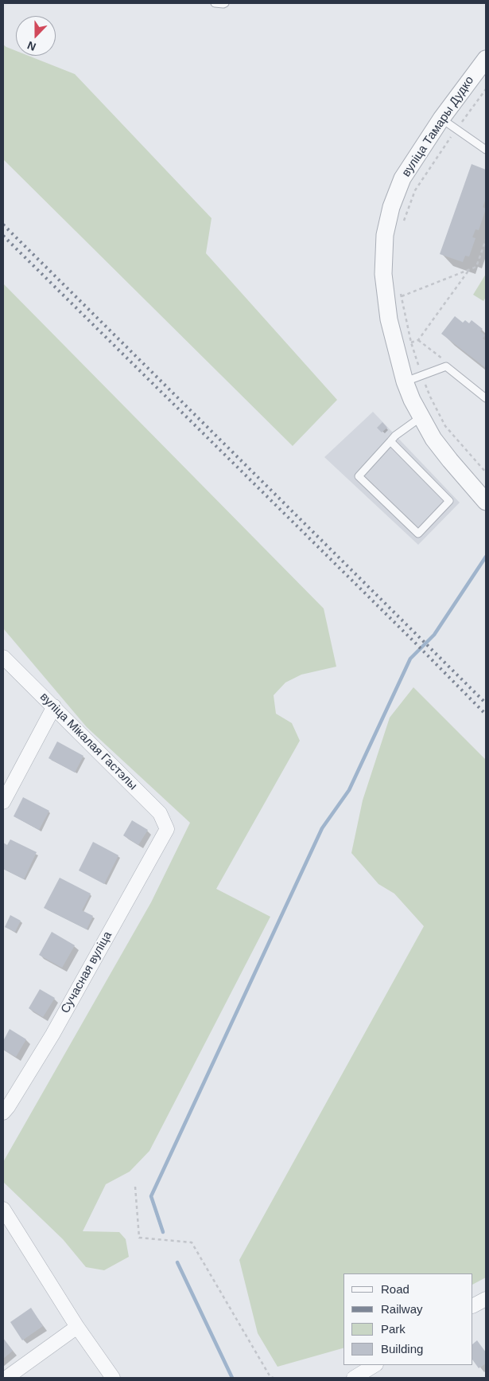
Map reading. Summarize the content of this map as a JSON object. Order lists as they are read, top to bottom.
{
  "streets": {
    "street": ["вуліца Тамары Дудко", "вуліца Мікалая Гастэлы", "Сучасная вуліца"]
  },
  "crossings": [
    ["вуліца Мікалая Гастэлы", "Сучасная вуліца"]
  ],
  "legend": [
    "Road",
    "Railway",
    "Park",
    "Building"
  ],
  "north": "bottom"
}
